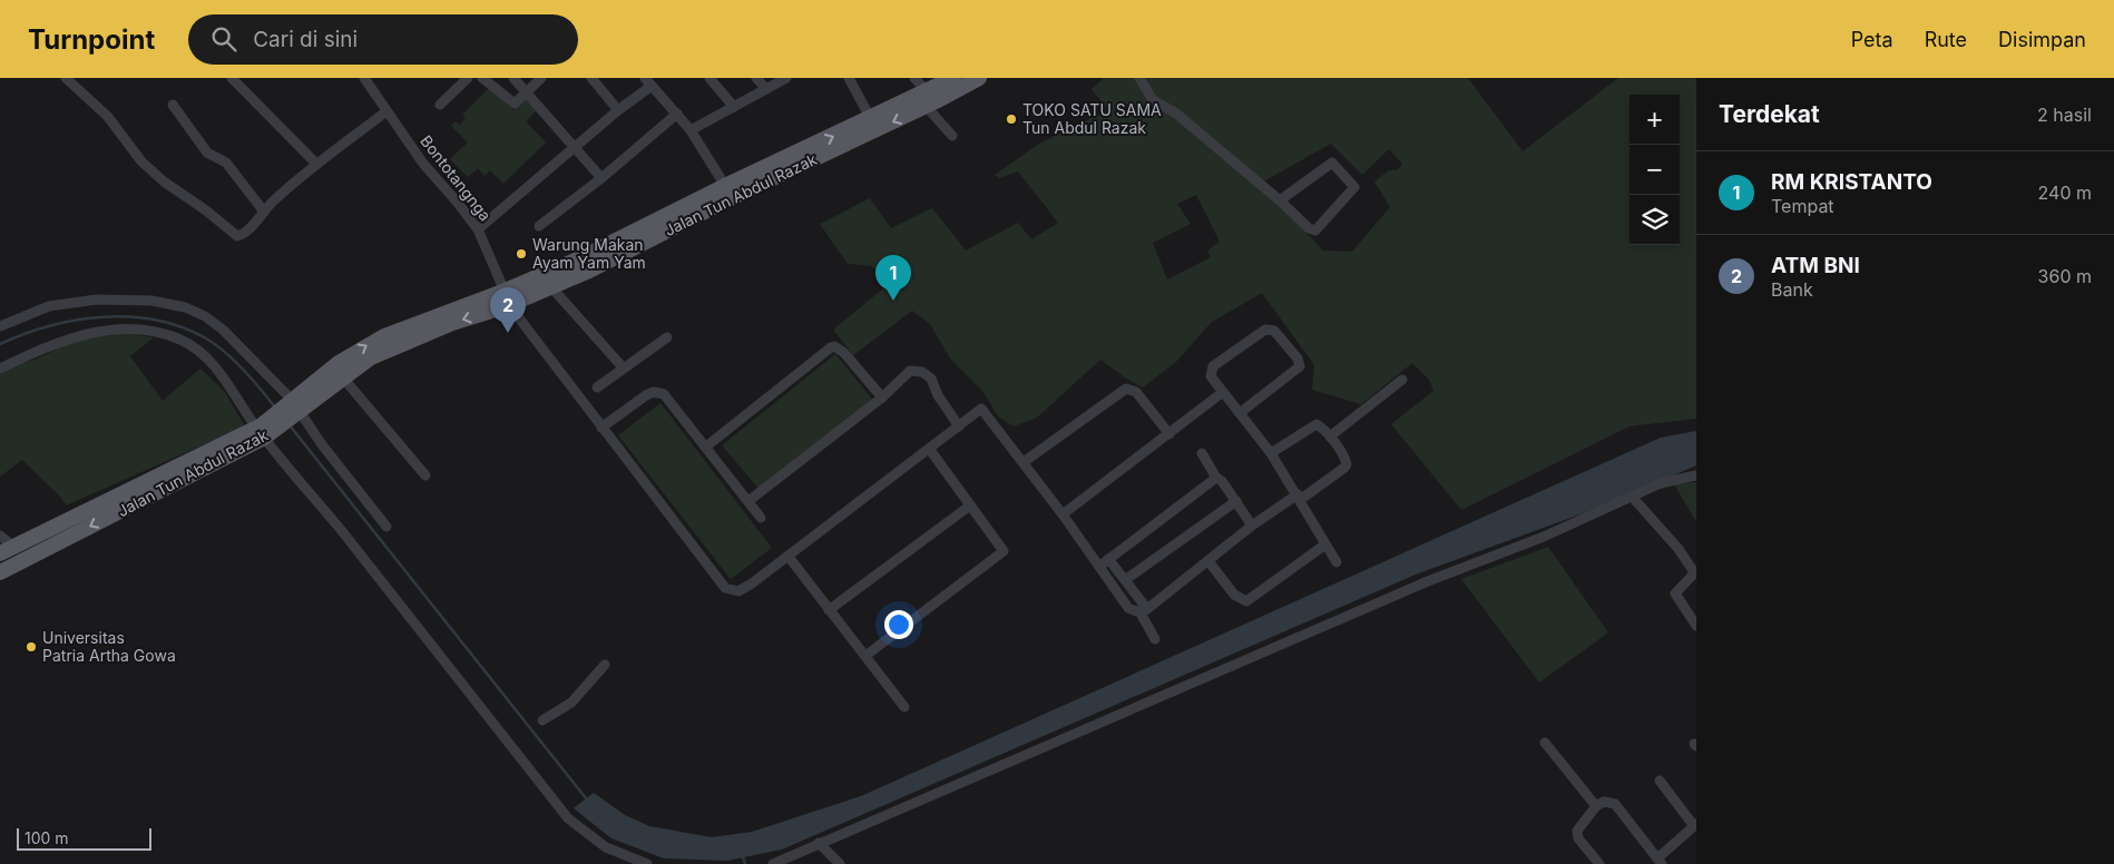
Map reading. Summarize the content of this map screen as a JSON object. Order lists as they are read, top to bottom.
{
  "streets": {
    "main road": ["Jalan Tun Abdul Razak"],
    "street": ["Bontotangnga"]
  },
  "crossings": [
    ["Bontotangnga", "Jalan Tun Abdul Razak"]
  ],
  "places": ["TOKO SATU SAMA Tun Abdul Razak", "Warung Makan Ayam Yam Yam", "Universitas Patria Artha Gowa"],
  "scale_bar": "100 m",
  "page": {
    "header": "Turnpoint",
    "search": "Cari di sini",
    "nav": ["Peta", "Rute", "Disimpan"],
    "heading": ["Terdekat", "2 hasil"],
    "map_buttons": ["+", "−"],
    "list": [
      {
        "mark": "1",
        "name": "RM KRISTANTO",
        "note": "Tempat",
        "value": "240 m"
      },
      {
        "mark": "2",
        "name": "ATM BNI",
        "note": "Bank",
        "value": "360 m"
      }
    ],
    "pins": ["1", "2"],
    "scale": "100 m"
  }
}
